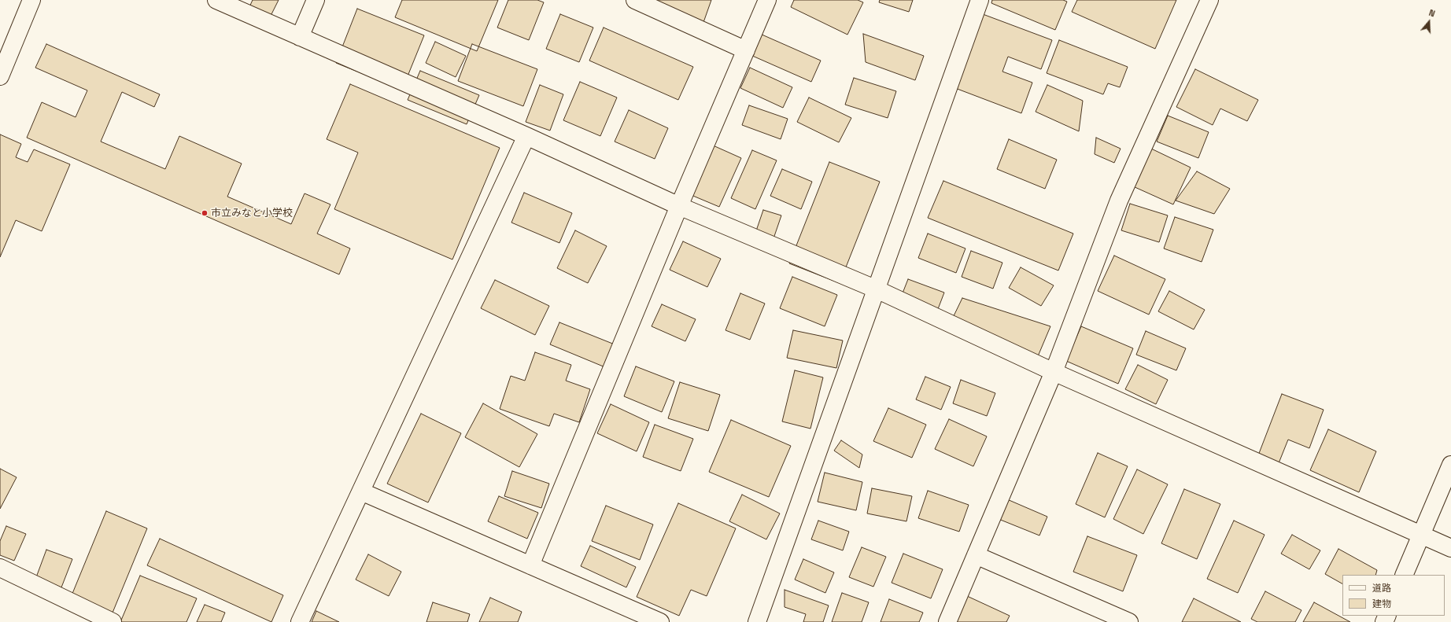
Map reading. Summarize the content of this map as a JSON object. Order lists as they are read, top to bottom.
{
  "places": ["市立みなと小学校"],
  "legend": ["道路", "建物"],
  "north": "top"
}
